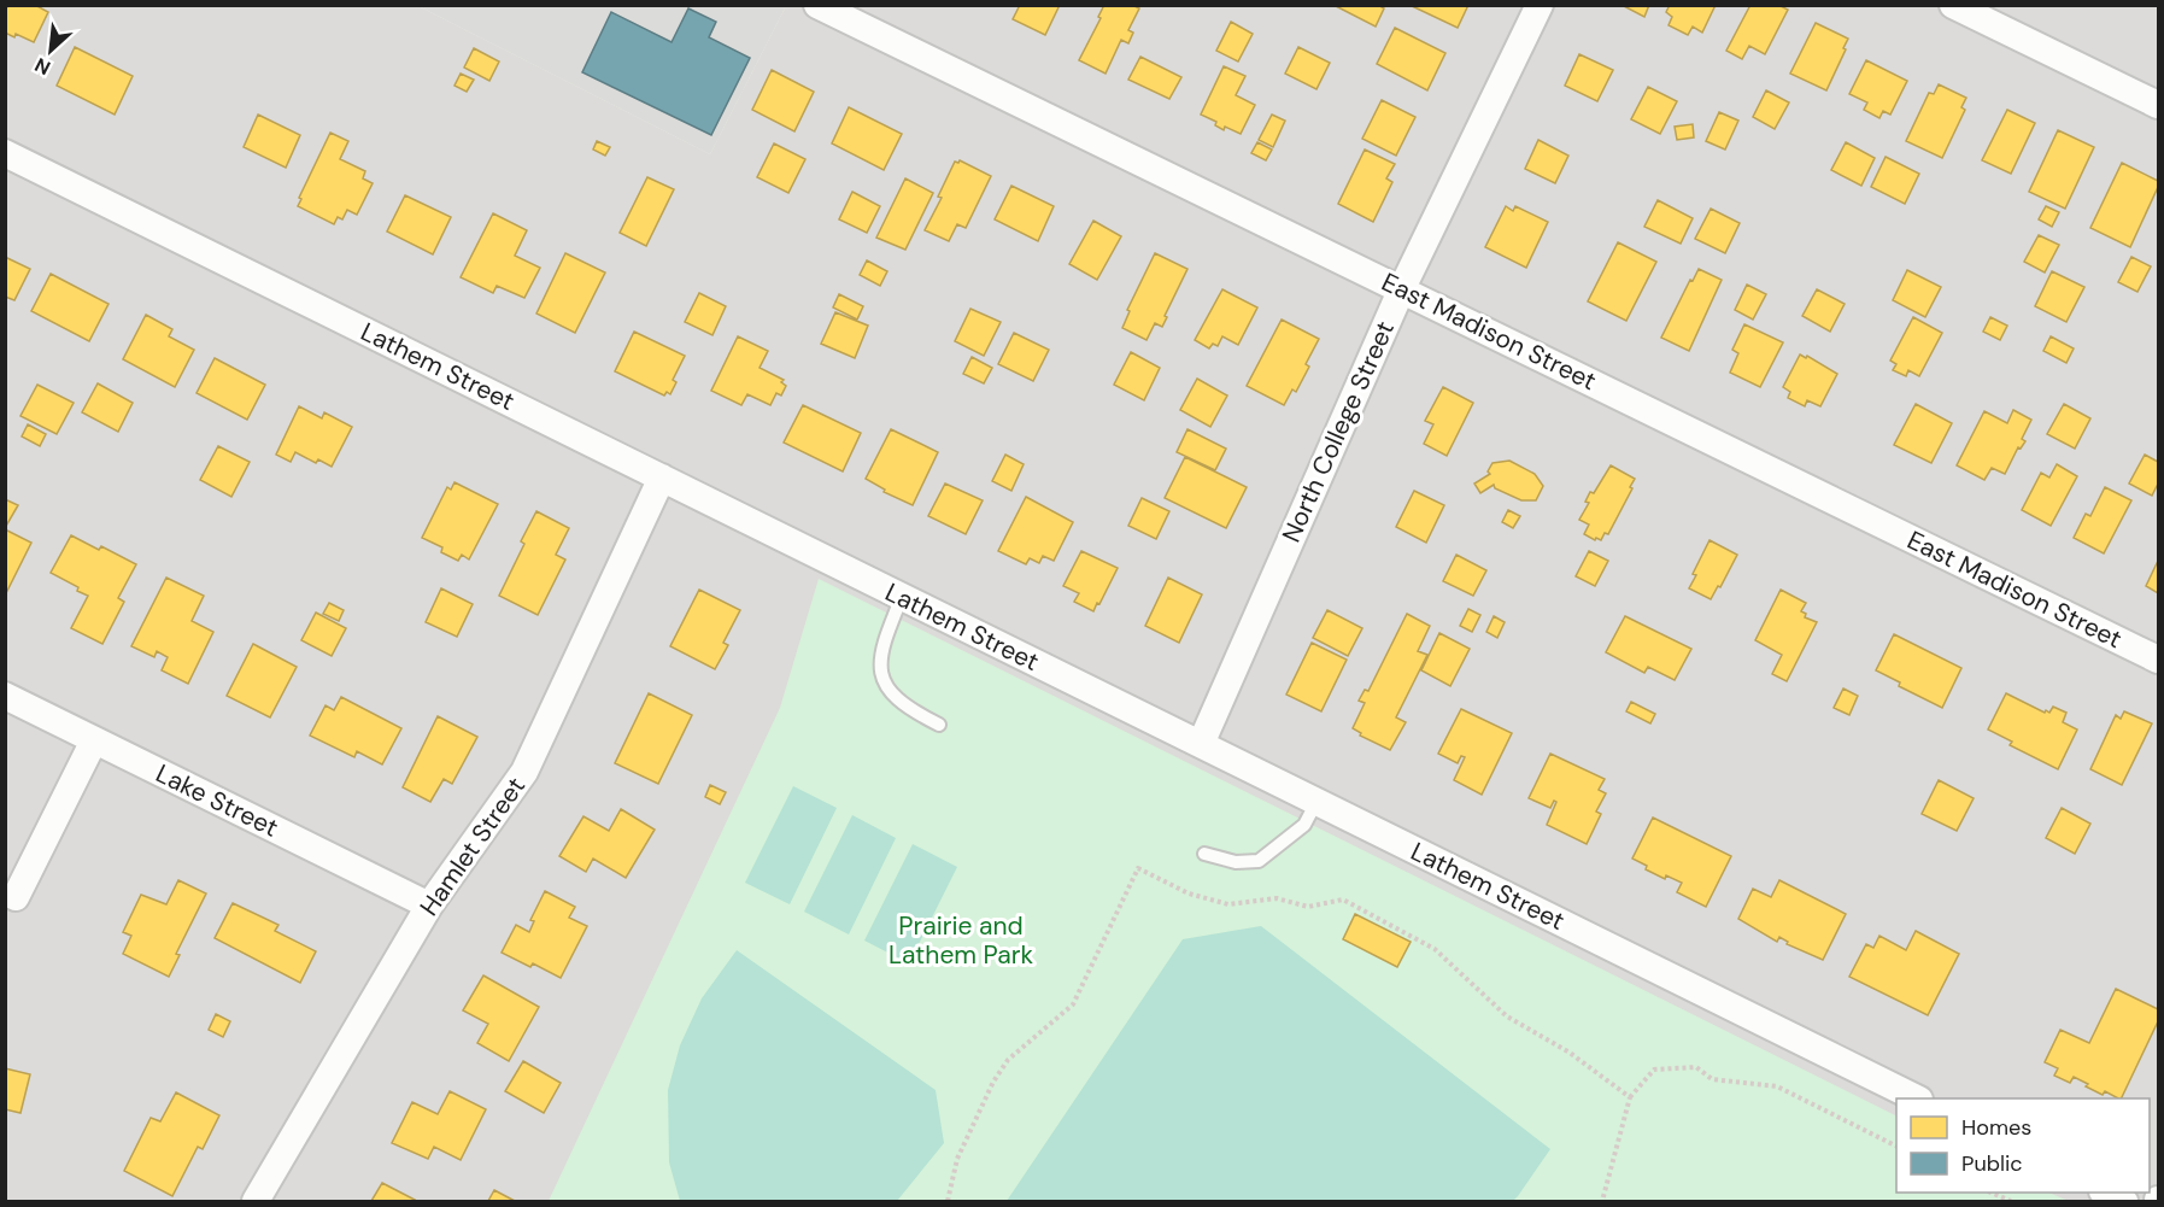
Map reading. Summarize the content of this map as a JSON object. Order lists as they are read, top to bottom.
{
  "streets": {
    "street": [
      "East Madison Street",
      "Lathem Street",
      "North College Street",
      "Lake Street",
      "Hamlet Street"
    ]
  },
  "crossings": [
    ["East Madison Street", "North College Street"],
    ["Lathem Street", "North College Street"],
    ["Lathem Street", "Hamlet Street"],
    ["Lake Street", "Hamlet Street"]
  ],
  "parks": ["Prairie and Lathem Park"],
  "legend": ["Homes", "Public"],
  "north": "bottom left"
}
